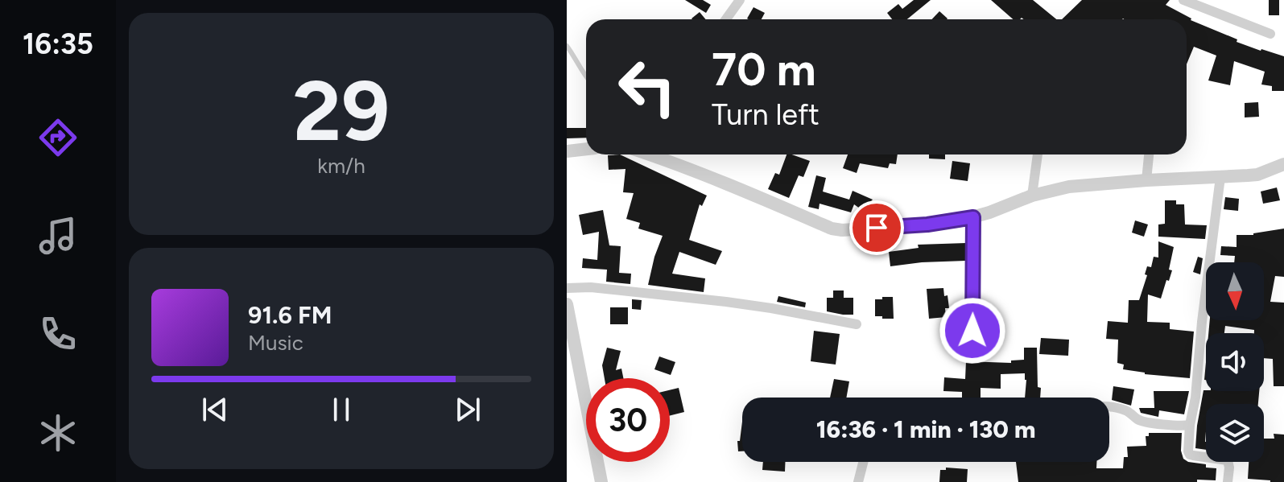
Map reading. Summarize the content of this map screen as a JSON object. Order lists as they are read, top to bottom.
{
  "north": "bottom",
  "page": {
    "tabs": "16:35",
    "tile": ["29", "km/h"],
    "turn": ["70 m", "Turn left"],
    "song": ["91.6 FM", "Music"],
    "limit": "30",
    "trip": "16:36 · 1 min · 130 m"
  }
}
